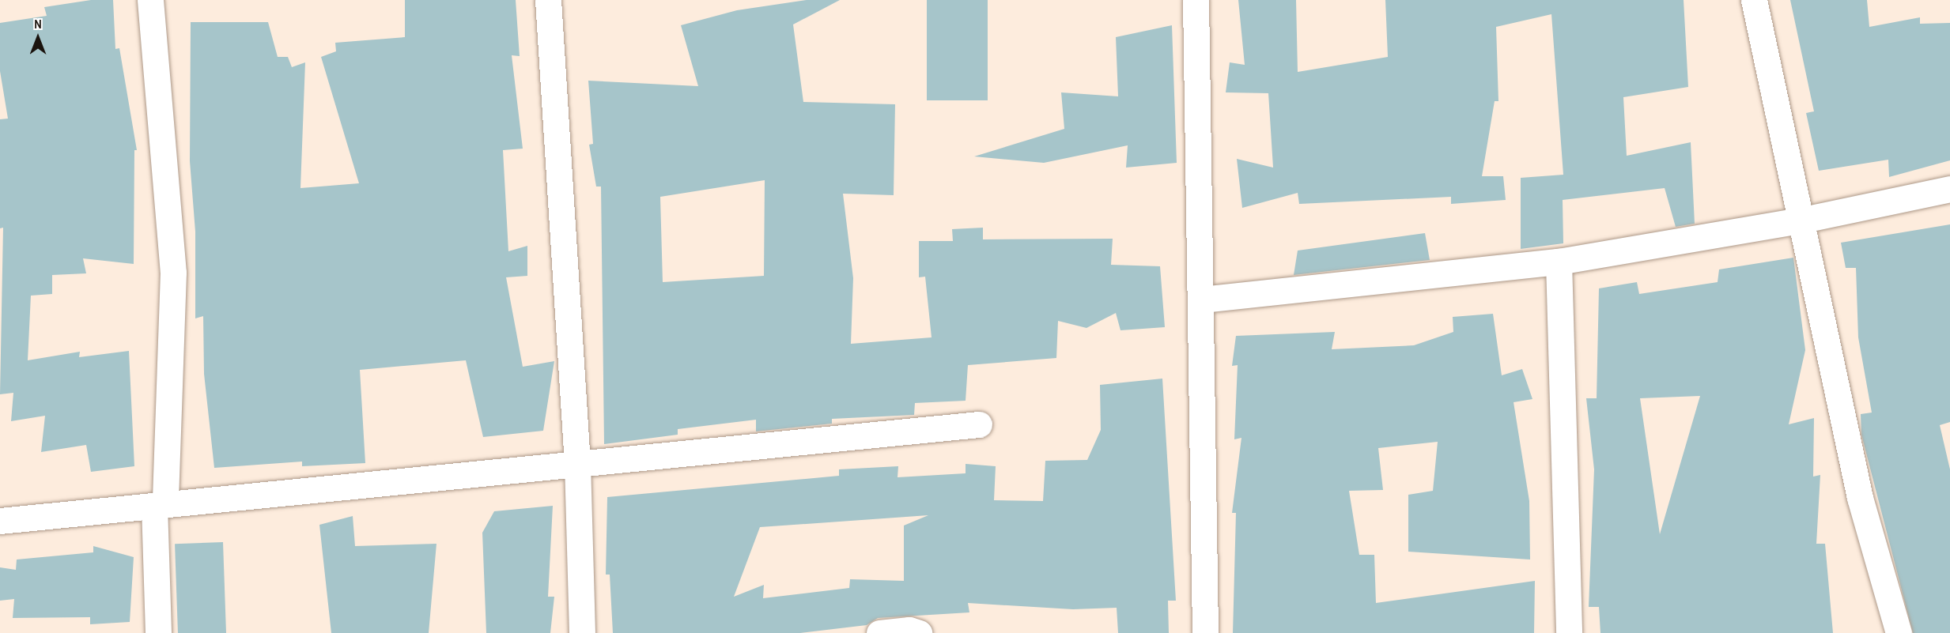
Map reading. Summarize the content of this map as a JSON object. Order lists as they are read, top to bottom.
{
  "north": "top"
}
